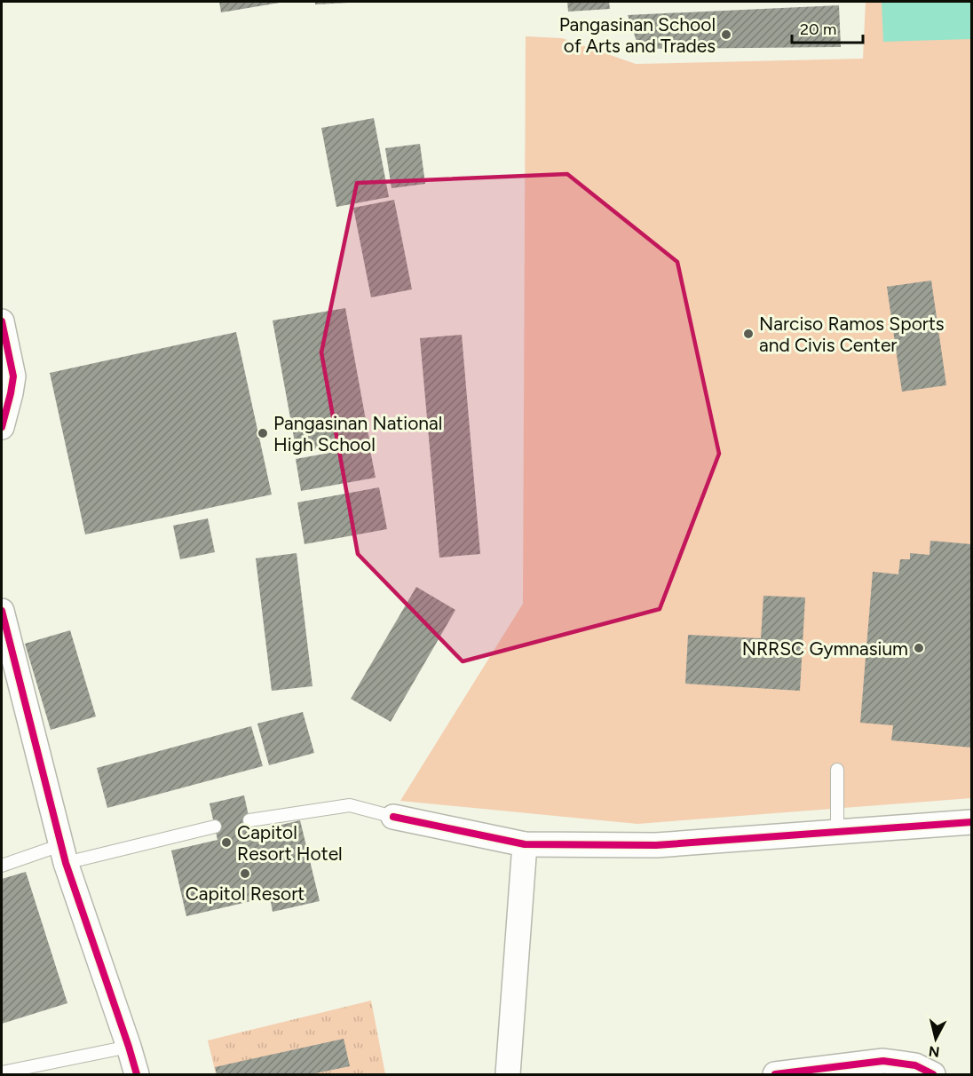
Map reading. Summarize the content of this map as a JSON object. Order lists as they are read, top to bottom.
{
  "places": [
    "Pangasinan School of Arts and Trades",
    "Narciso Ramos Sports and Civis Center",
    "Pangasinan National High School",
    "NRRSC Gymnasium",
    "Capitol Resort Hotel",
    "Capitol Resort"
  ],
  "scale_bar": "20 m",
  "north": "bottom"
}
